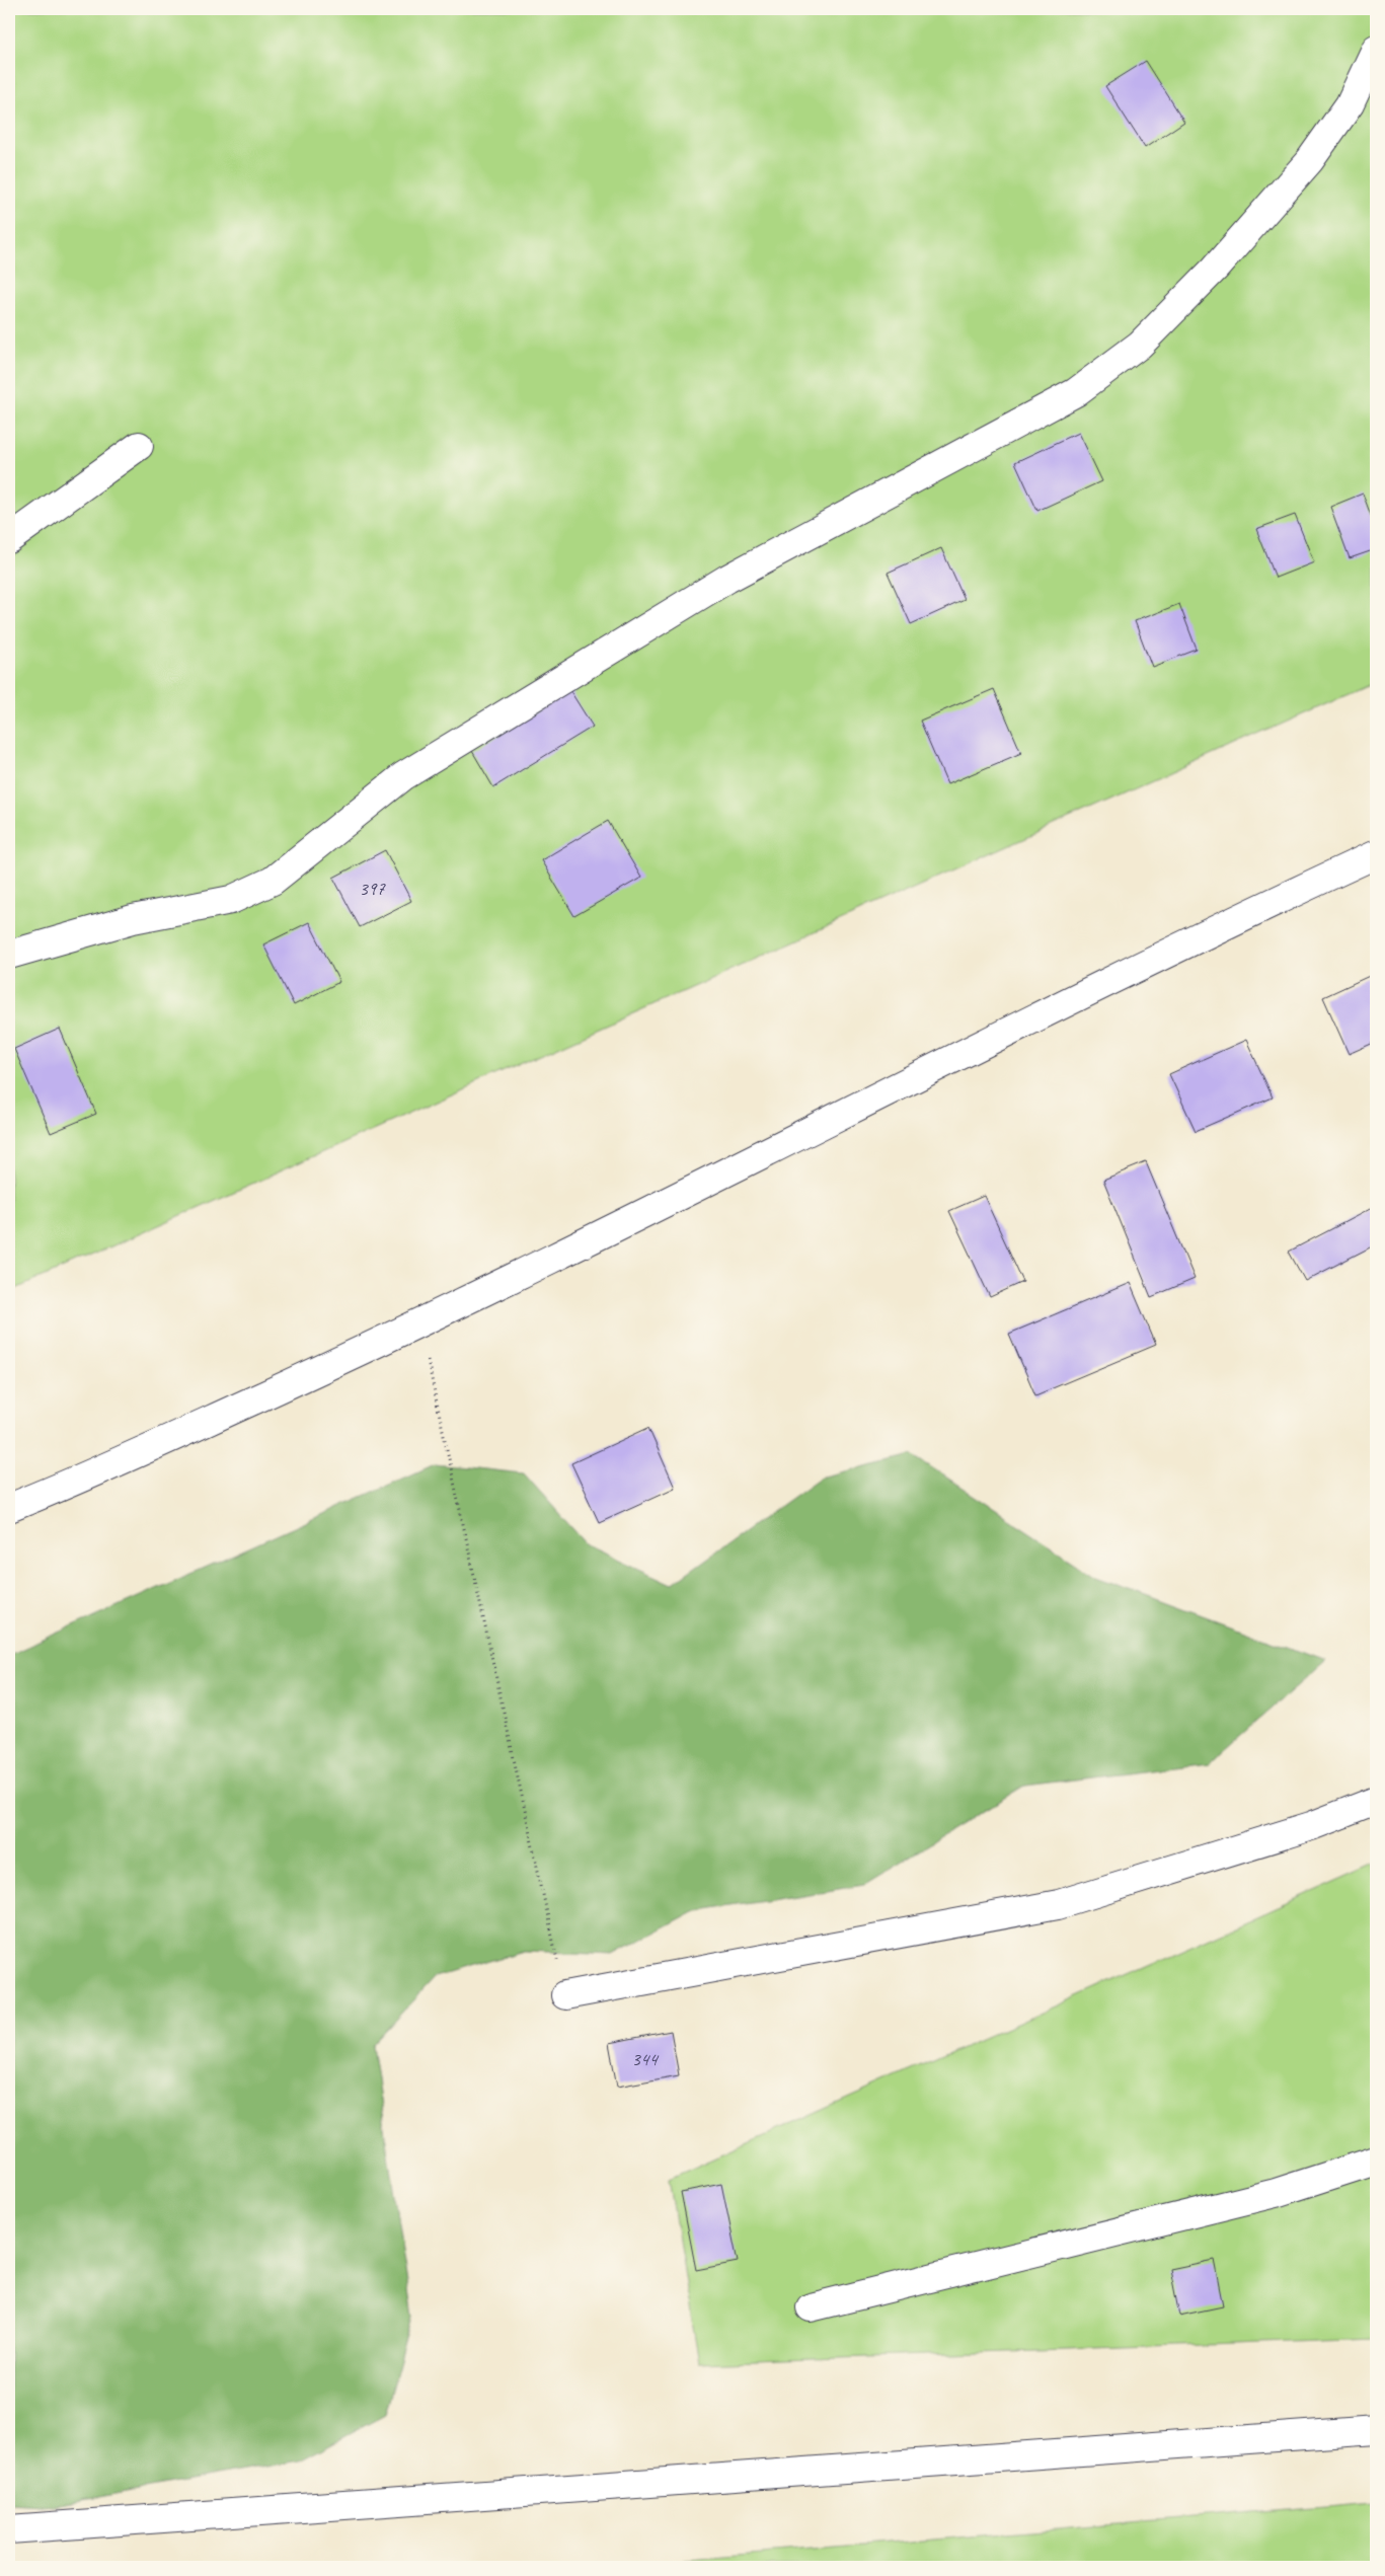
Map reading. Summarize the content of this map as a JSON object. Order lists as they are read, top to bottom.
{
  "house_numbers": ["397", "344"]
}
